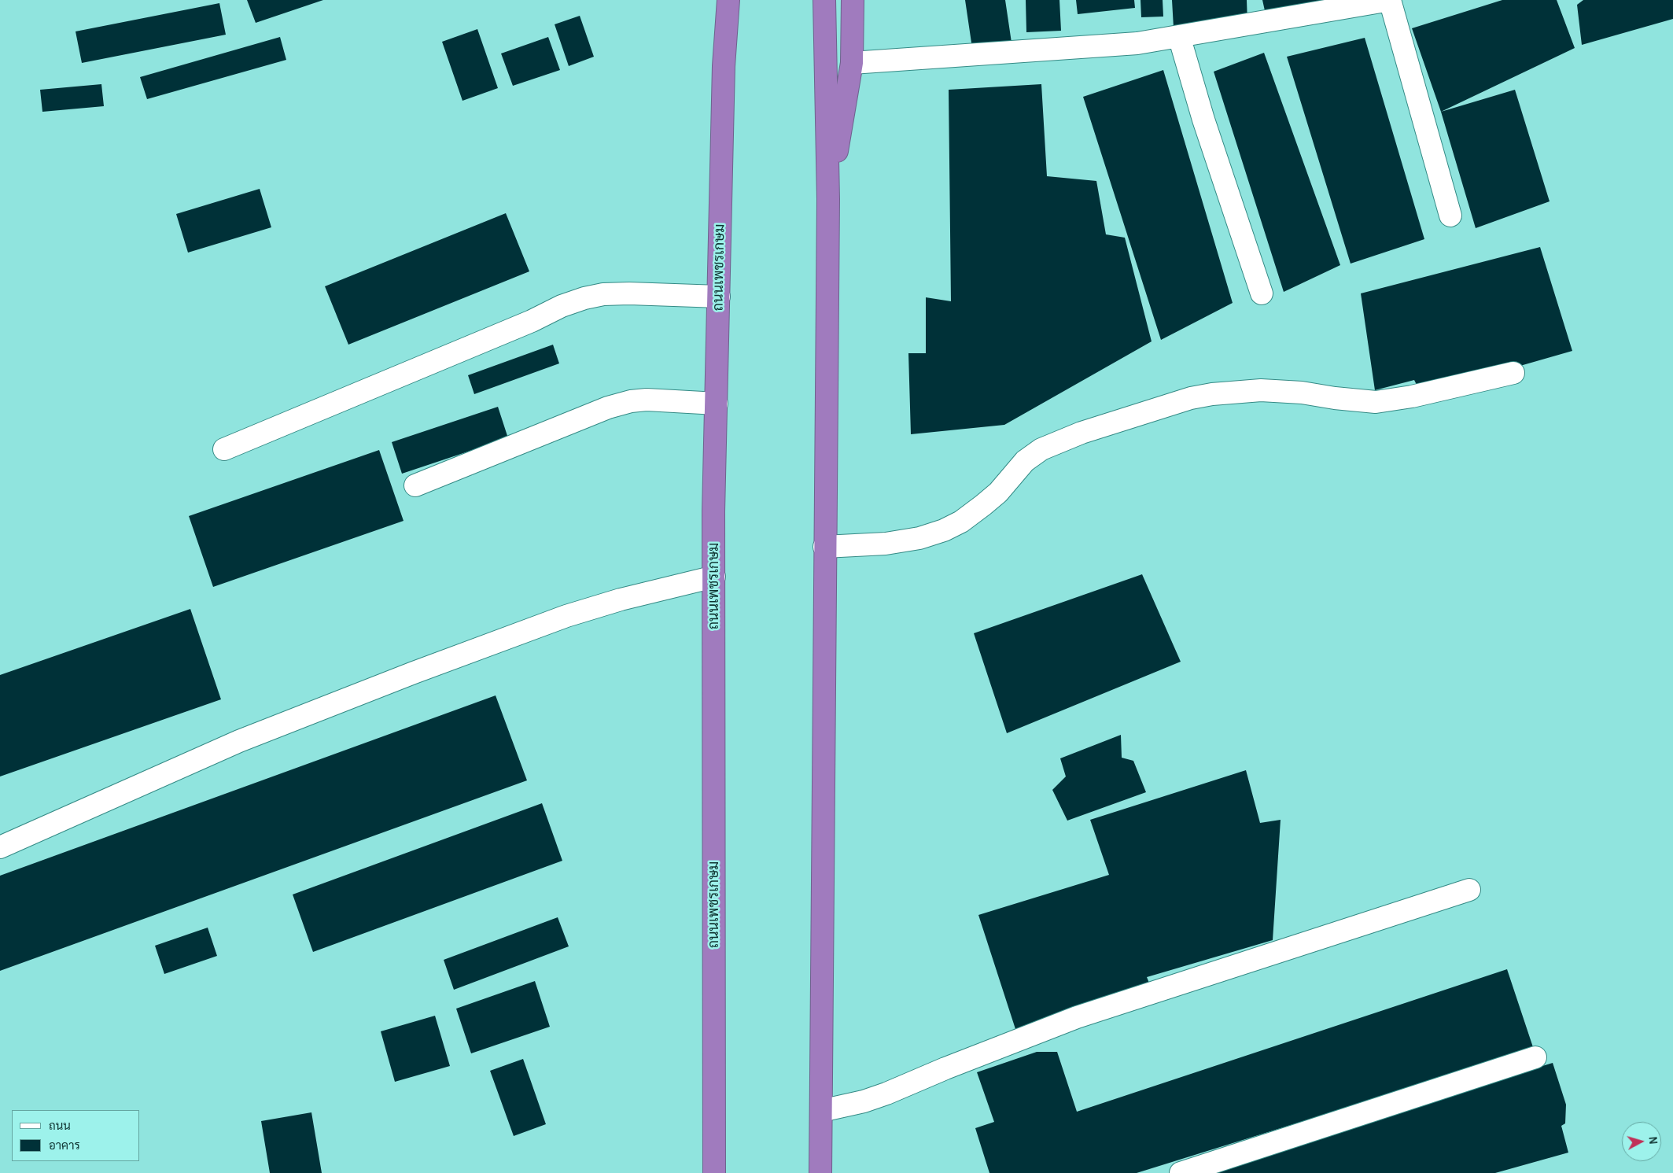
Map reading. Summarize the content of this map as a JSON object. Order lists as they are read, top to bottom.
{
  "streets": {
    "highway": ["ถนนเพชรเกษม"]
  },
  "legend": ["ถนน", "อาคาร"],
  "north": "right"
}
